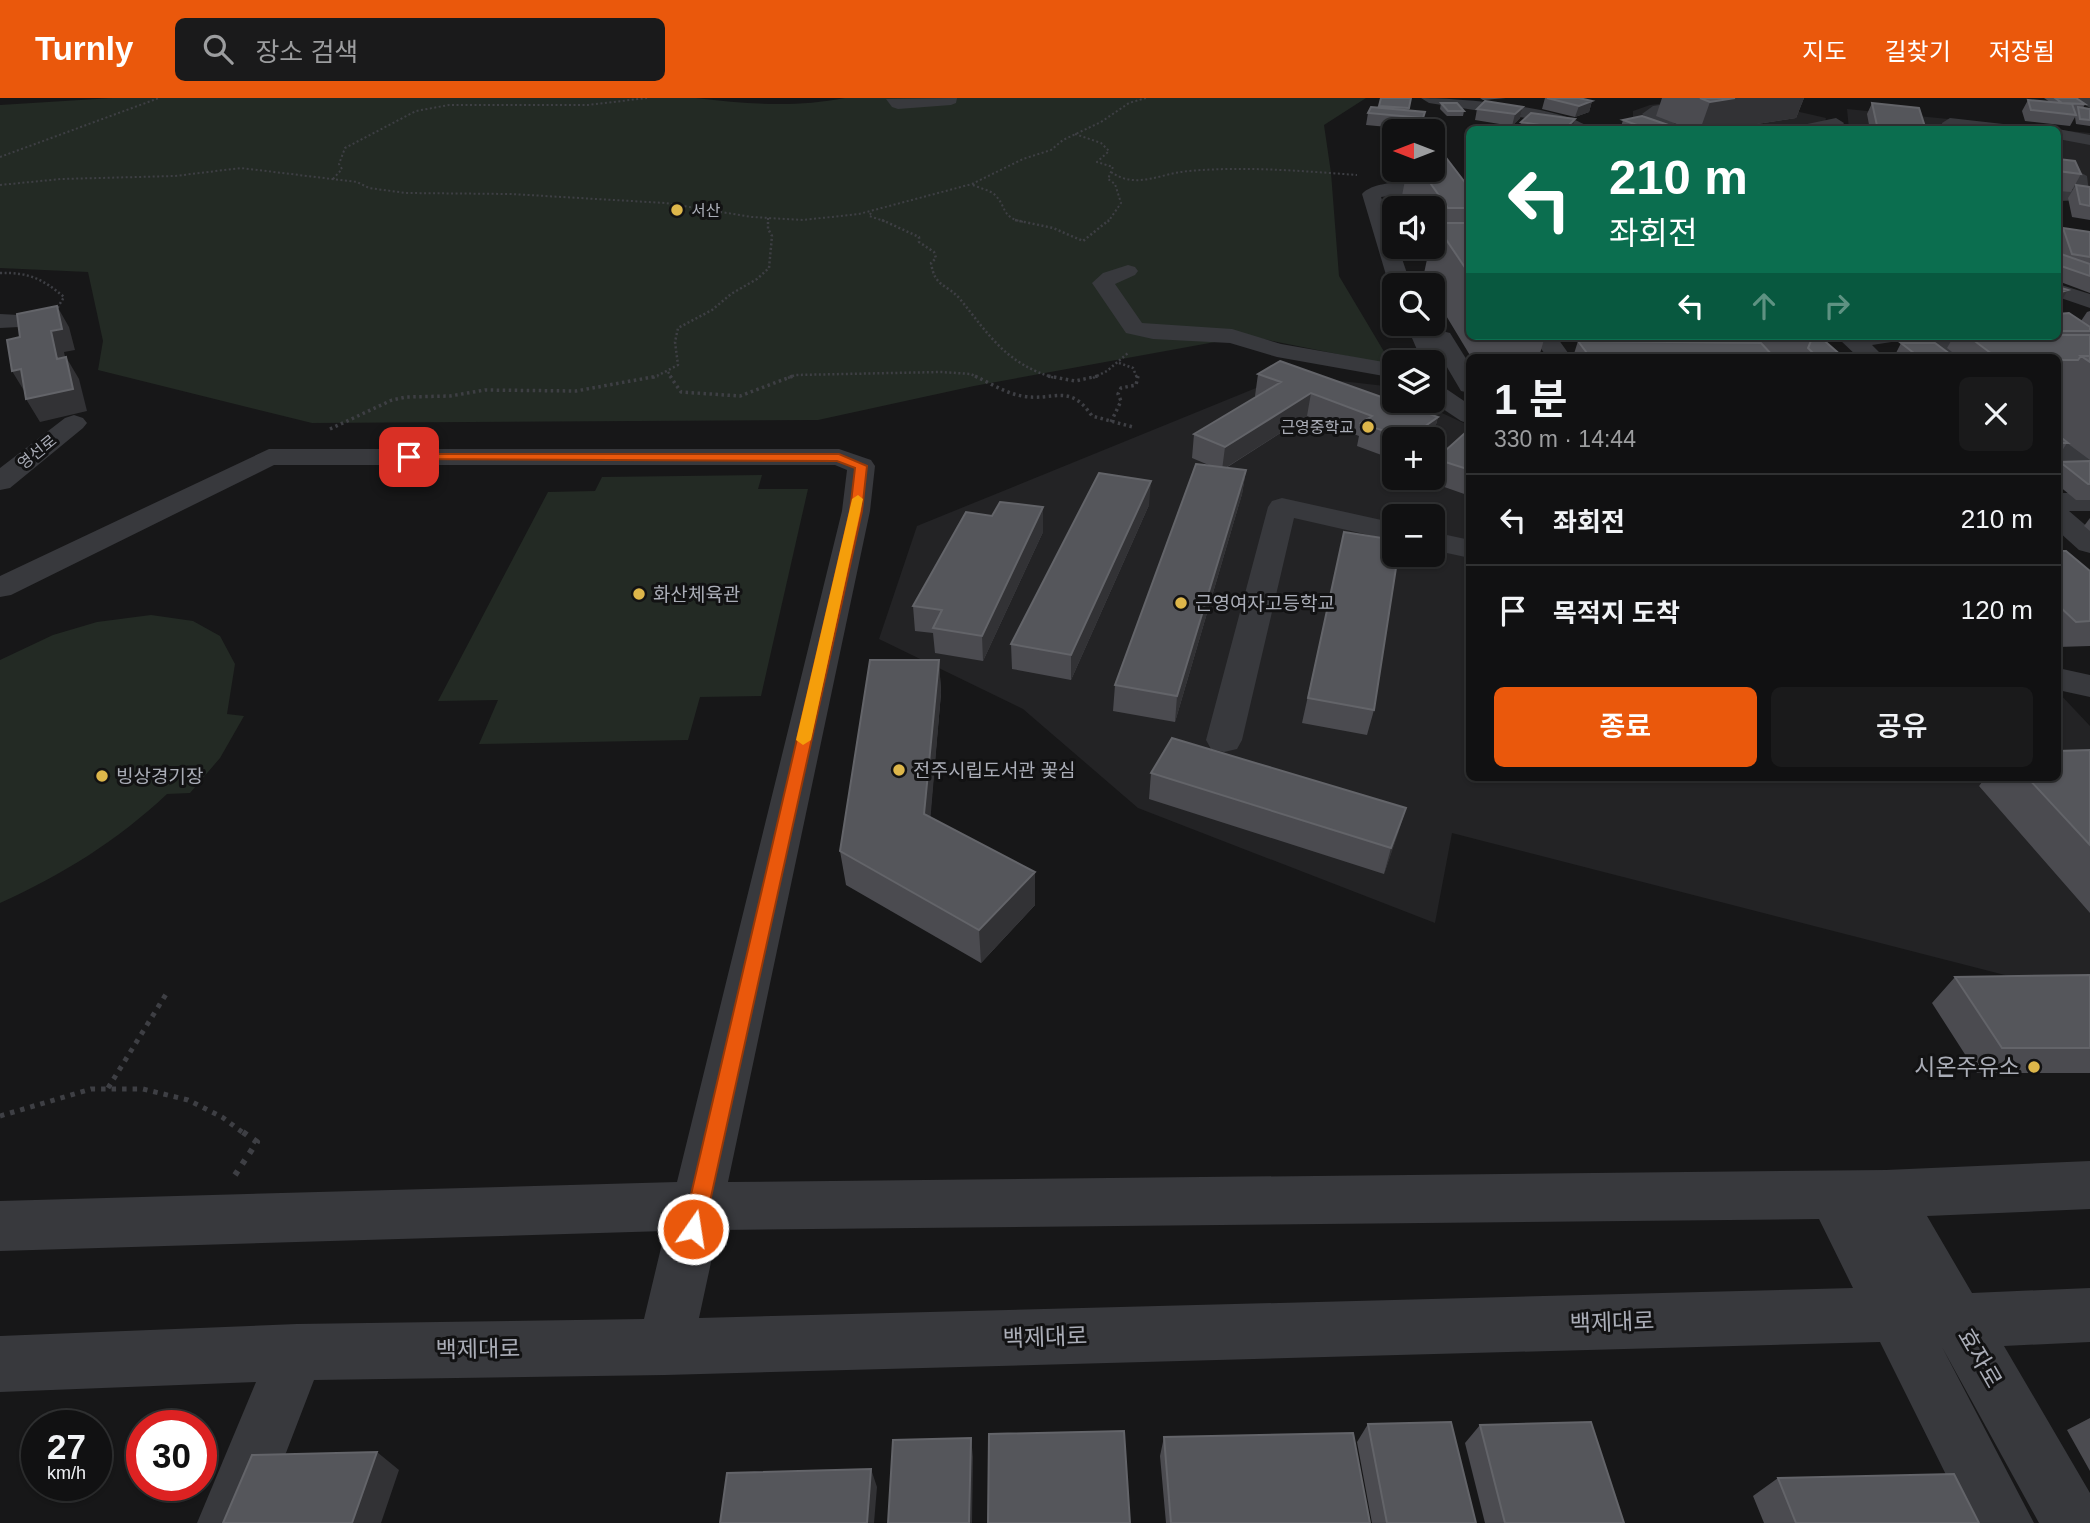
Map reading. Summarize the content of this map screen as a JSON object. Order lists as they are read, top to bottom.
{
  "streets": {
    "street": ["영선로", "백제대로", "효자로"]
  },
  "crossings": [
    ["백제대로", "효자로"]
  ],
  "places": [
    "서산",
    "근영중학교",
    "화산체육관",
    "근영여자고등학교",
    "전주시립도서관 꽃심",
    "빙상경기장",
    "시온주유소"
  ],
  "north": "left",
  "page": {
    "header": "Turnly",
    "search": "장소 검색",
    "nav": ["지도", "길찾기", "저장됨"],
    "map_buttons": ["+", "−"],
    "turn": ["210 m", "좌회전"],
    "heading": ["1 분", "330 m · 14:44"],
    "list": [
      {
        "name": "좌회전",
        "value": "210 m"
      },
      {
        "name": "목적지 도착",
        "value": "120 m"
      }
    ],
    "buttons": ["종료", "공유"],
    "speed": "27 km/h",
    "limit": "30"
  }
}
